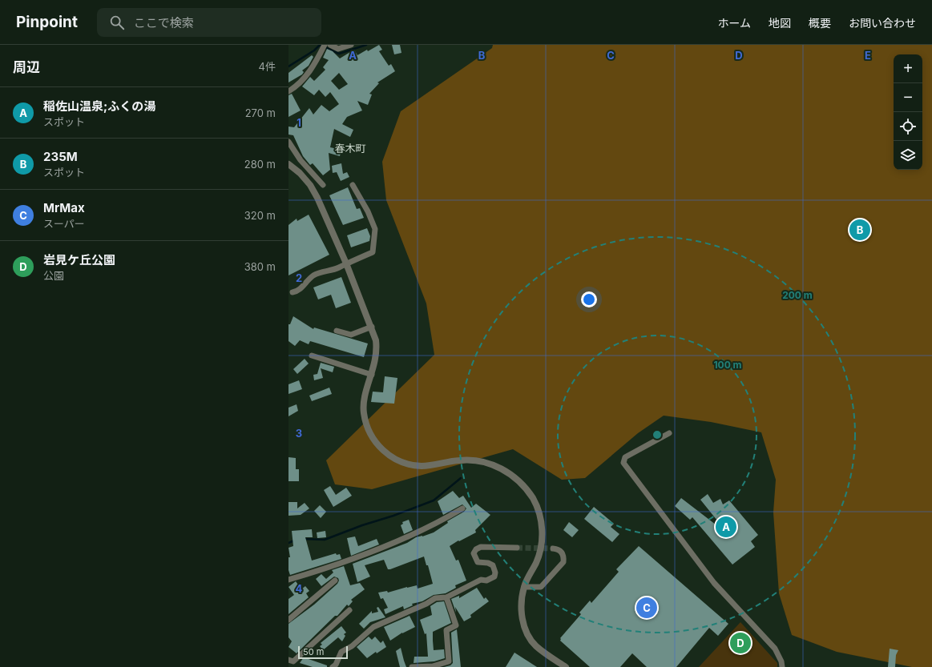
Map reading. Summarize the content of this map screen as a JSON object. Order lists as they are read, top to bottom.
{
  "districts": ["春木町"],
  "scale_bar": "50 m",
  "page": {
    "header": "Pinpoint",
    "search": "ここで検索",
    "nav": [
      "ホーム",
      "地図",
      "概要",
      "お問い合わせ"
    ],
    "heading": ["周辺", "4件"],
    "map_buttons": ["+", "−"],
    "list": [
      {
        "mark": "A",
        "name": "稲佐山温泉;ふくの湯",
        "note": "スポット",
        "value": "270 m"
      },
      {
        "mark": "B",
        "name": "235M",
        "note": "スポット",
        "value": "280 m"
      },
      {
        "mark": "C",
        "name": "MrMax",
        "note": "スーパー",
        "value": "320 m"
      },
      {
        "mark": "D",
        "name": "岩見ケ丘公園",
        "note": "公園",
        "value": "380 m"
      }
    ],
    "pins": [
      "B",
      "A",
      "C",
      "D"
    ],
    "scale": "50 m"
  },
  "grid": {
    "columns": [
      "A",
      "B",
      "C",
      "D",
      "E"
    ],
    "rows": [
      "1",
      "2",
      "3",
      "4"
    ]
  },
  "rings": ["200 m", "100 m"]
}
